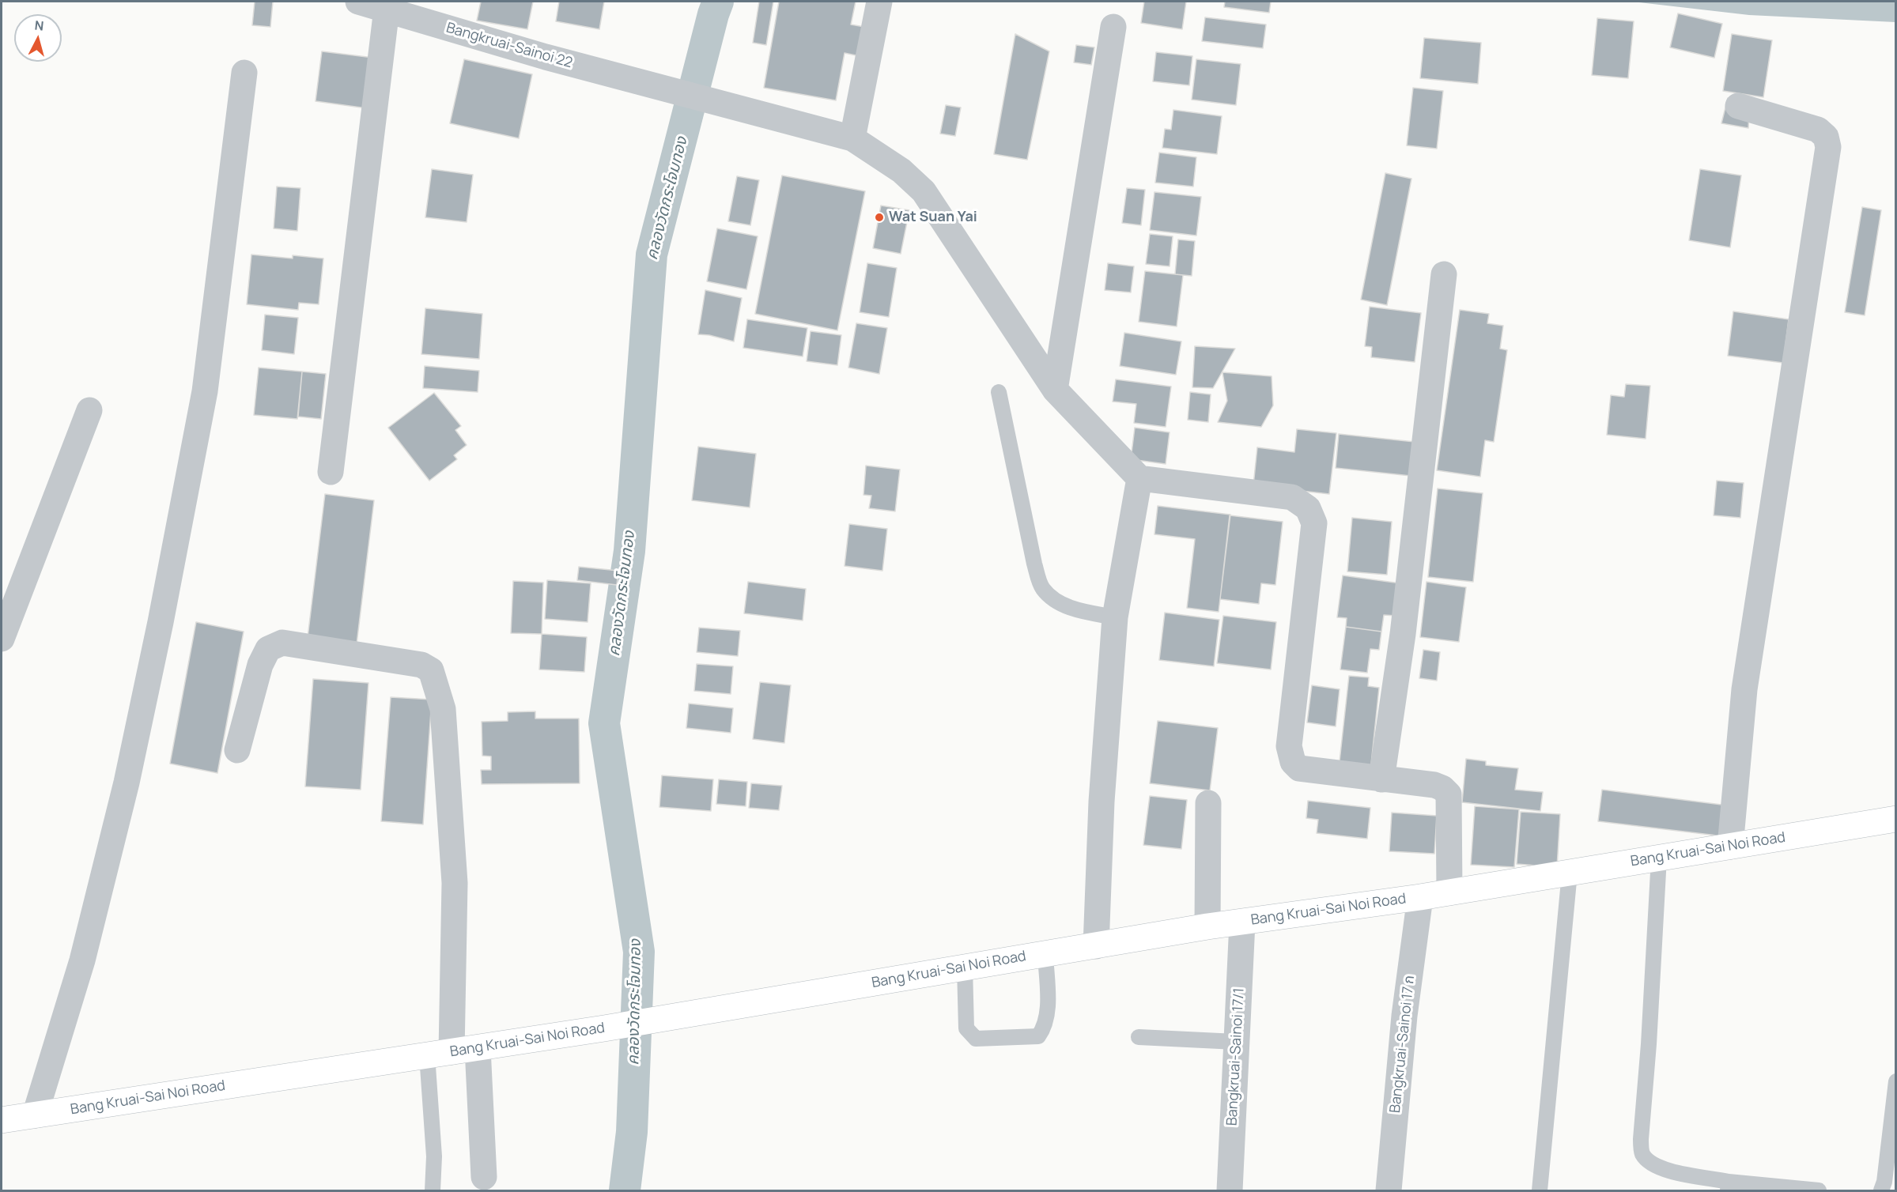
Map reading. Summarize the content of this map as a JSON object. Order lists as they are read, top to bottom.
{
  "streets": {
    "main road": ["Bang Kruai-Sai Noi Road"],
    "street": ["Bangkruai-Sainoi 22", "Bangkruai-Sainoi 17 ก", "Bangkruai-Sainoi 17/1"]
  },
  "crossings": [
    ["Bang Kruai-Sai Noi Road", "Bangkruai-Sainoi 17 ก"],
    ["Bang Kruai-Sai Noi Road", "Bangkruai-Sainoi 17/1"]
  ],
  "water": ["คลองวัดกระโจมทอง"],
  "places": ["Wat Suan Yai"],
  "north": "top"
}
